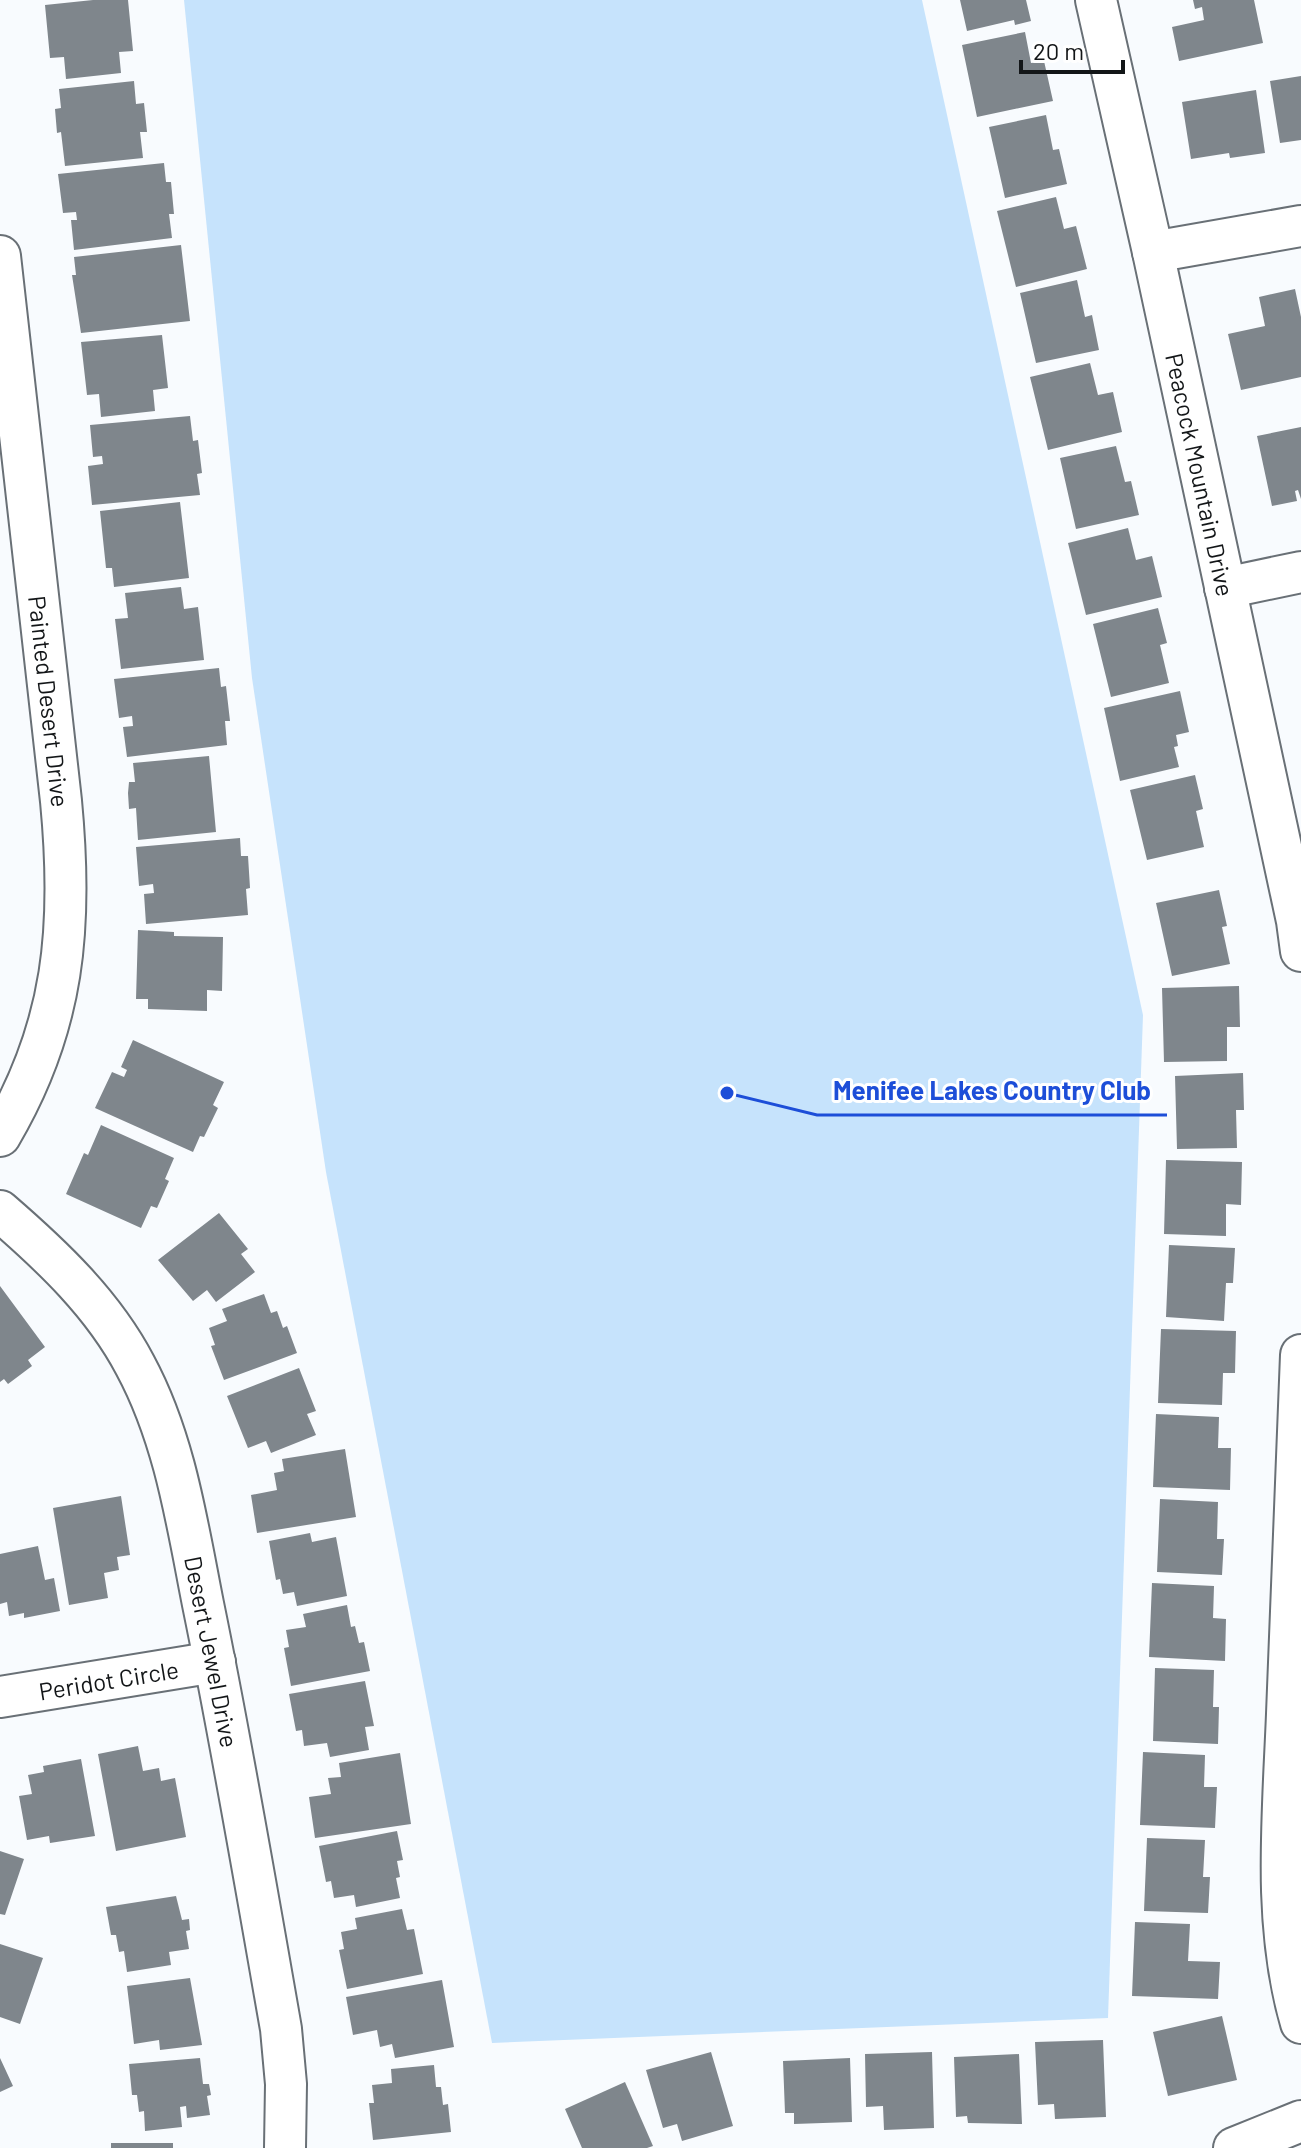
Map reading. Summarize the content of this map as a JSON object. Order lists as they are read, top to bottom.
{
  "streets": {
    "street": [
      "Peacock Mountain Drive",
      "Painted Desert Drive",
      "Desert Jewel Drive",
      "Peridot Circle"
    ]
  },
  "crossings": [
    ["Desert Jewel Drive", "Peridot Circle"]
  ],
  "places": ["Menifee Lakes Country Club"],
  "scale_bar": "20 m"
}
